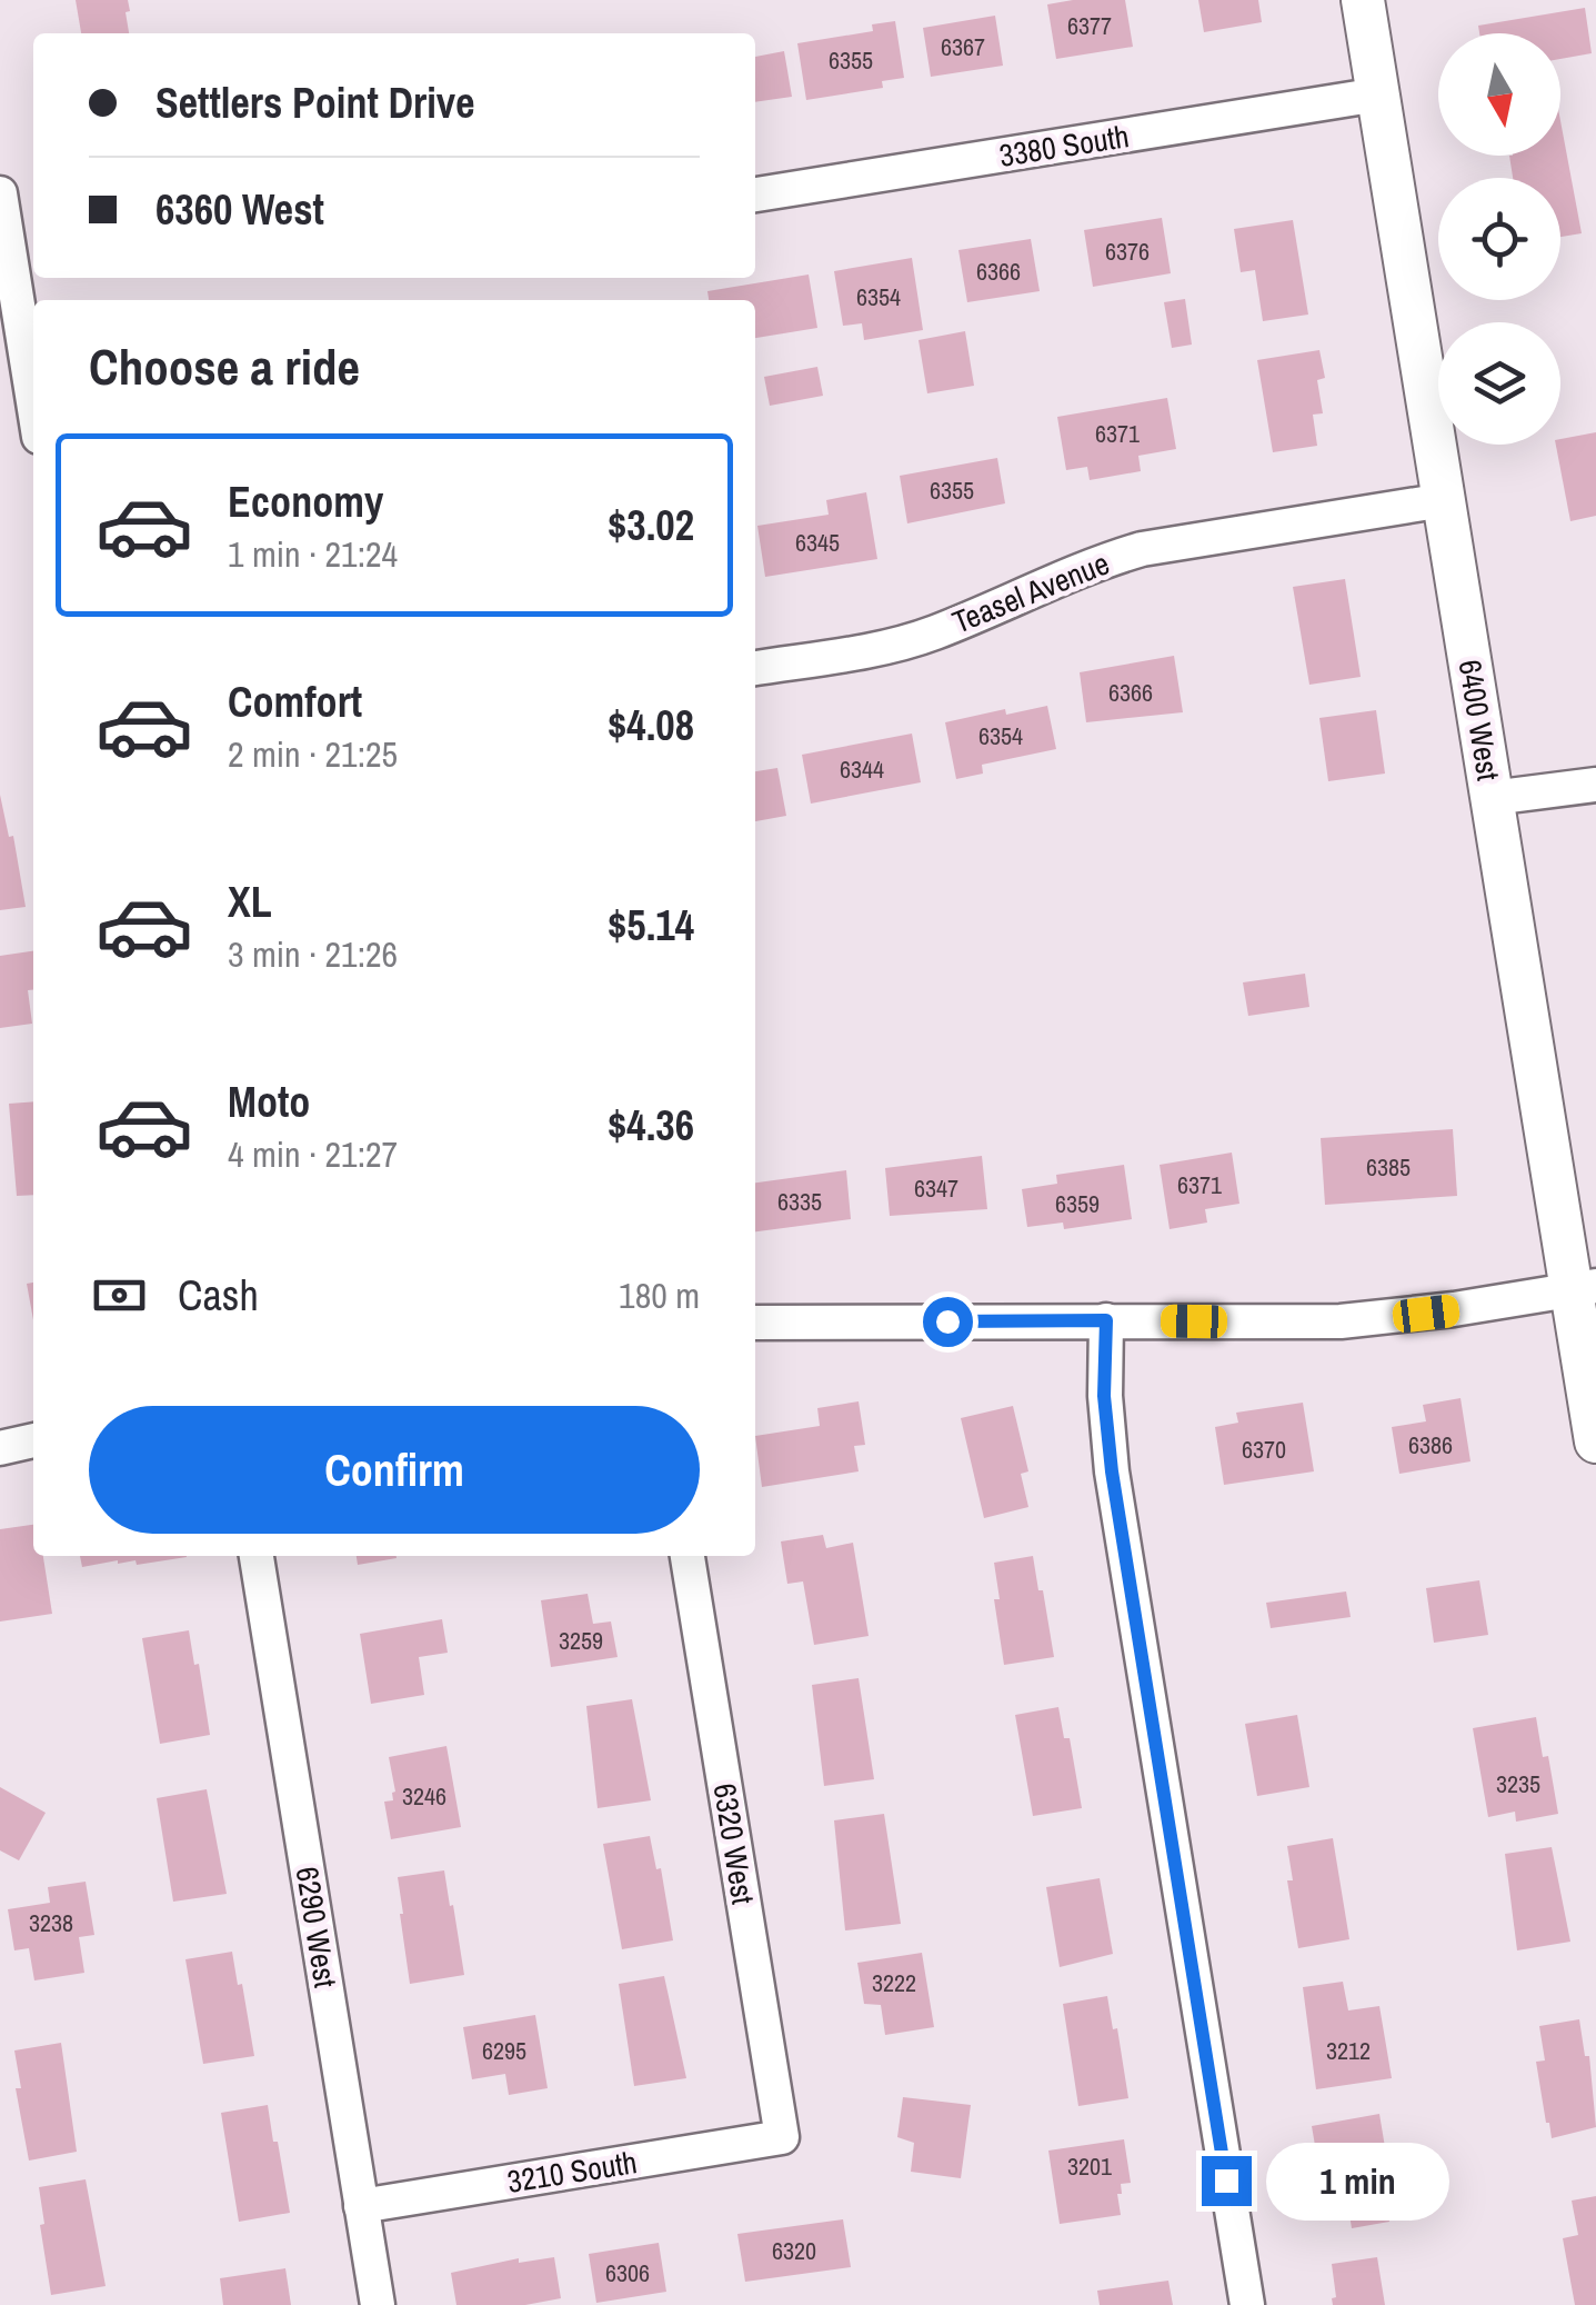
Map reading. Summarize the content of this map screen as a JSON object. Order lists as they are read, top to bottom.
{
  "streets": {
    "street": [
      "3380 South",
      "Teasel Avenue",
      "6400 West",
      "6320 West",
      "6290 West",
      "3210 South"
    ]
  },
  "crossings": [
    ["3380 South", "6400 West"],
    ["Teasel Avenue", "6400 West"],
    ["6320 West", "3210 South"],
    ["6290 West", "3210 South"]
  ],
  "house_numbers": [
    "6377",
    "6367",
    "6355",
    "6376",
    "6366",
    "6354",
    "6371",
    "6355",
    "6345",
    "6366",
    "6354",
    "6344",
    "6385",
    "6371",
    "6347",
    "6335",
    "6359",
    "6386",
    "6370",
    "3259",
    "3235",
    "3246",
    "3238",
    "3222",
    "6295",
    "3212",
    "3201",
    "6320",
    "6306"
  ],
  "north": "bottom",
  "page": {
    "banner": ["Settlers Point Drive", "6360 West"],
    "heading": "Choose a ride",
    "list": [
      {
        "name": "Economy",
        "note": "1 min · 21:24",
        "value": "$3.02"
      },
      {
        "name": "Comfort",
        "note": "2 min · 21:25",
        "value": "$4.08"
      },
      {
        "name": "XL",
        "note": "3 min · 21:26",
        "value": "$5.14"
      },
      {
        "name": "Moto",
        "note": "4 min · 21:27",
        "value": "$4.36"
      }
    ],
    "pay": ["Cash", "180 m"],
    "buttons": "Confirm",
    "bubble": "1 min"
  }
}
